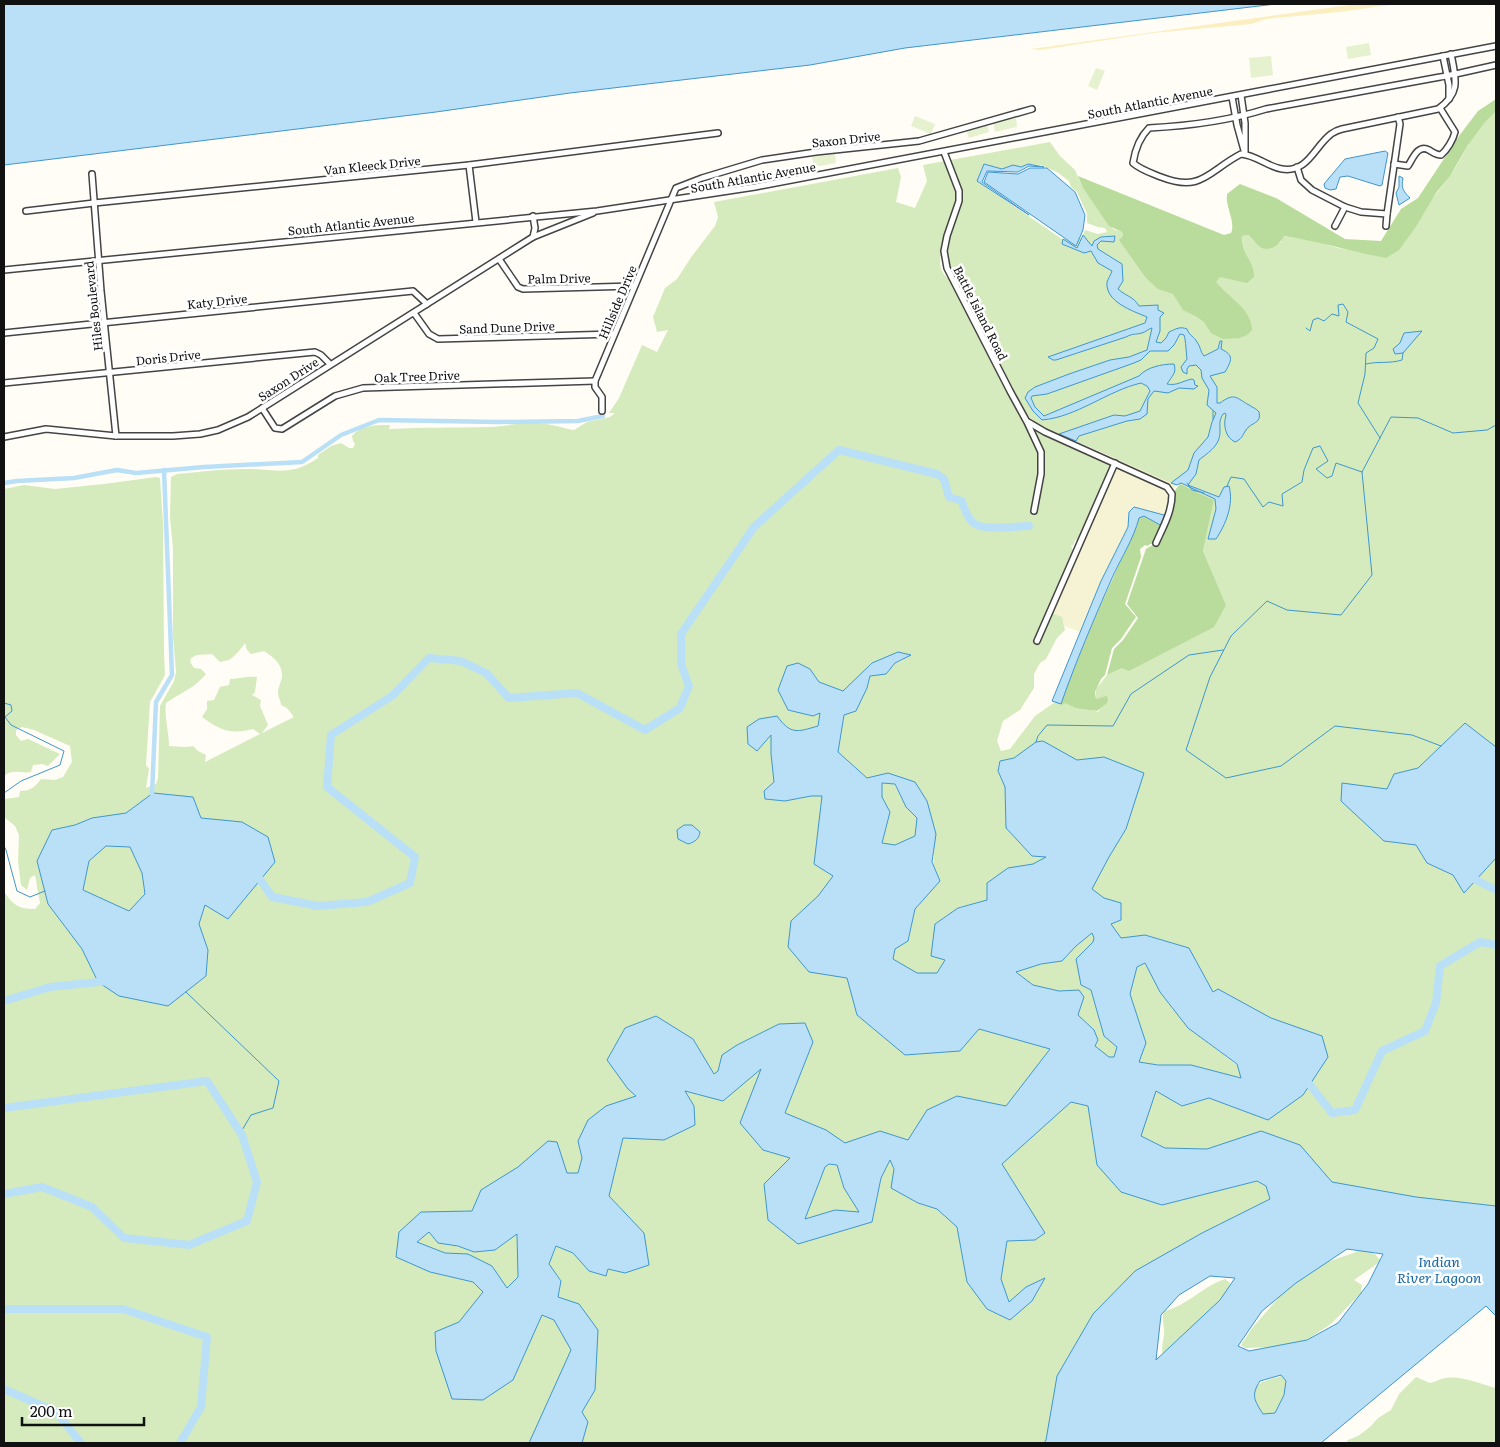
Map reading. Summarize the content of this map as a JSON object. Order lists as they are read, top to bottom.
{
  "streets": {
    "street": [
      "South Atlantic Avenue",
      "Saxon Drive",
      "Van Kleeck Drive",
      "Palm Drive",
      "Katy Drive",
      "Hillside Drive",
      "Hiles Boulevard",
      "Battle Island Road",
      "Sand Dune Drive",
      "Doris Drive",
      "Oak Tree Drive"
    ]
  },
  "crossings": [
    ["South Atlantic Avenue", "Saxon Drive"],
    ["South Atlantic Avenue", "Hillside Drive"],
    ["South Atlantic Avenue", "Hiles Boulevard"],
    ["South Atlantic Avenue", "Battle Island Road"],
    ["Saxon Drive", "Palm Drive"],
    ["Saxon Drive", "Katy Drive"],
    ["Saxon Drive", "Hillside Drive"],
    ["Saxon Drive", "Hiles Boulevard"],
    ["Saxon Drive", "Sand Dune Drive"],
    ["Saxon Drive", "Doris Drive"],
    ["Saxon Drive", "Oak Tree Drive"],
    ["Van Kleeck Drive", "Hiles Boulevard"],
    ["Palm Drive", "Hillside Drive"],
    ["Katy Drive", "Hiles Boulevard"],
    ["Hillside Drive", "Sand Dune Drive"],
    ["Hillside Drive", "Oak Tree Drive"],
    ["Hiles Boulevard", "Doris Drive"]
  ],
  "water": ["Indian River Lagoon"],
  "scale_bar": "200 m"
}
